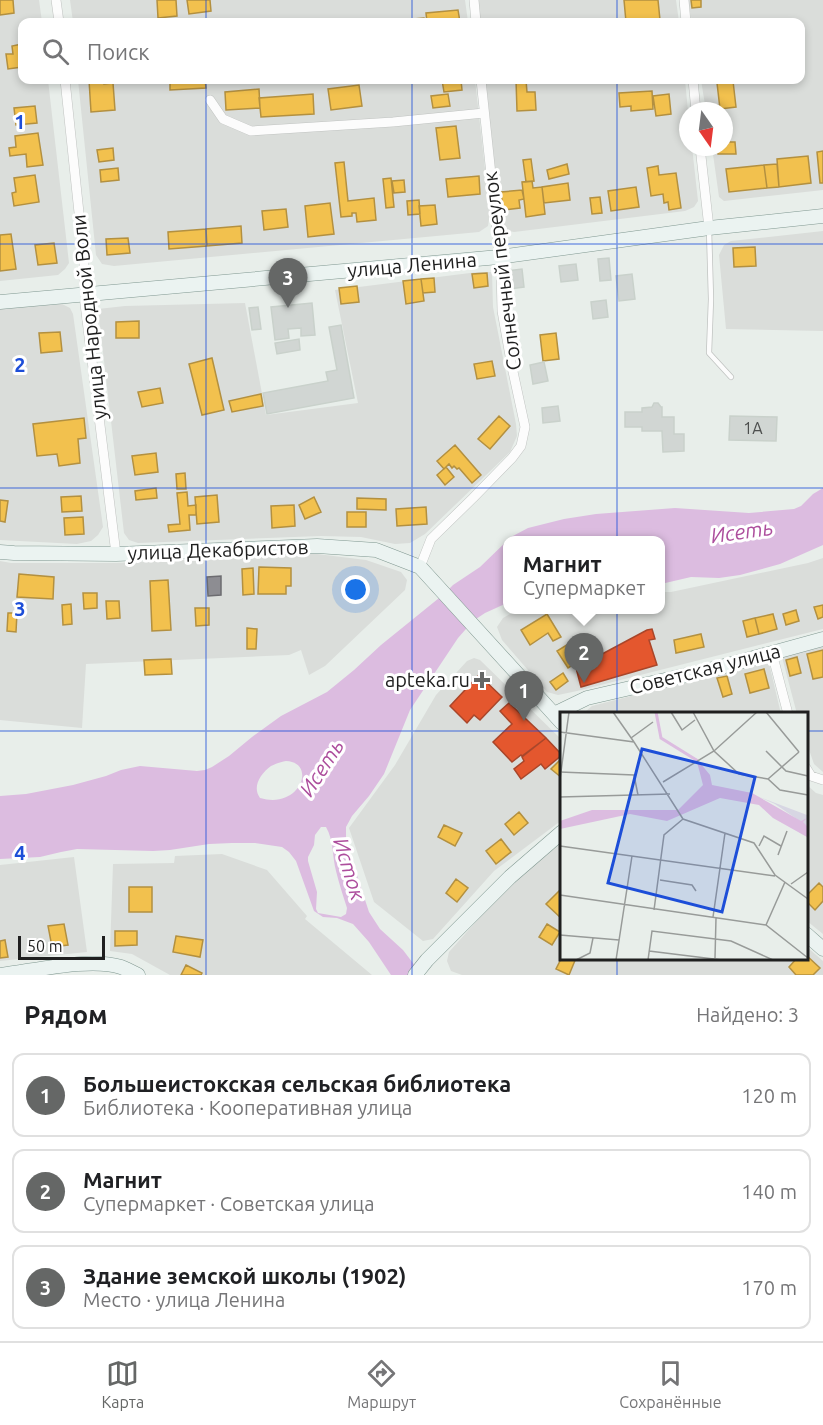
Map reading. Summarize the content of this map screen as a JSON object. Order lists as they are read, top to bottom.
{
  "streets": {
    "street": [
      "улица Ленина",
      "Солнечный переулок",
      "улица Народной Воли",
      "улица Декабристов",
      "Советская улица"
    ]
  },
  "crossings": [
    ["улица Ленина", "Солнечный переулок"],
    ["улица Ленина", "улица Народной Воли"],
    ["Солнечный переулок", "улица Декабристов"],
    ["улица Народной Воли", "улица Декабристов"]
  ],
  "water": ["Исеть", "Исток"],
  "places": {
    "health": ["apteka.ru"]
  },
  "house_numbers": ["1А"],
  "scale_bar": "50 m",
  "north": "bottom",
  "page": {
    "search": "Поиск",
    "pins": ["3", "2", "1"],
    "popup": ["Магнит", "Супермаркет"],
    "scale": "50 m",
    "heading": ["Рядом", "Найдено: 3"],
    "list": [
      {
        "mark": "1",
        "name": "Большеистокская сельская библиотека",
        "note": "Библиотека · Кооперативная улица",
        "value": "120 m"
      },
      {
        "mark": "2",
        "name": "Магнит",
        "note": "Супермаркет · Советская улица",
        "value": "140 m"
      },
      {
        "mark": "3",
        "name": "Здание земской школы (1902)",
        "note": "Место · улица Ленина",
        "value": "170 m"
      }
    ],
    "nav": ["Карта", "Маршрут", "Сохранённые"]
  },
  "grid": {
    "rows": [
      "1",
      "2",
      "3",
      "4"
    ]
  }
}
